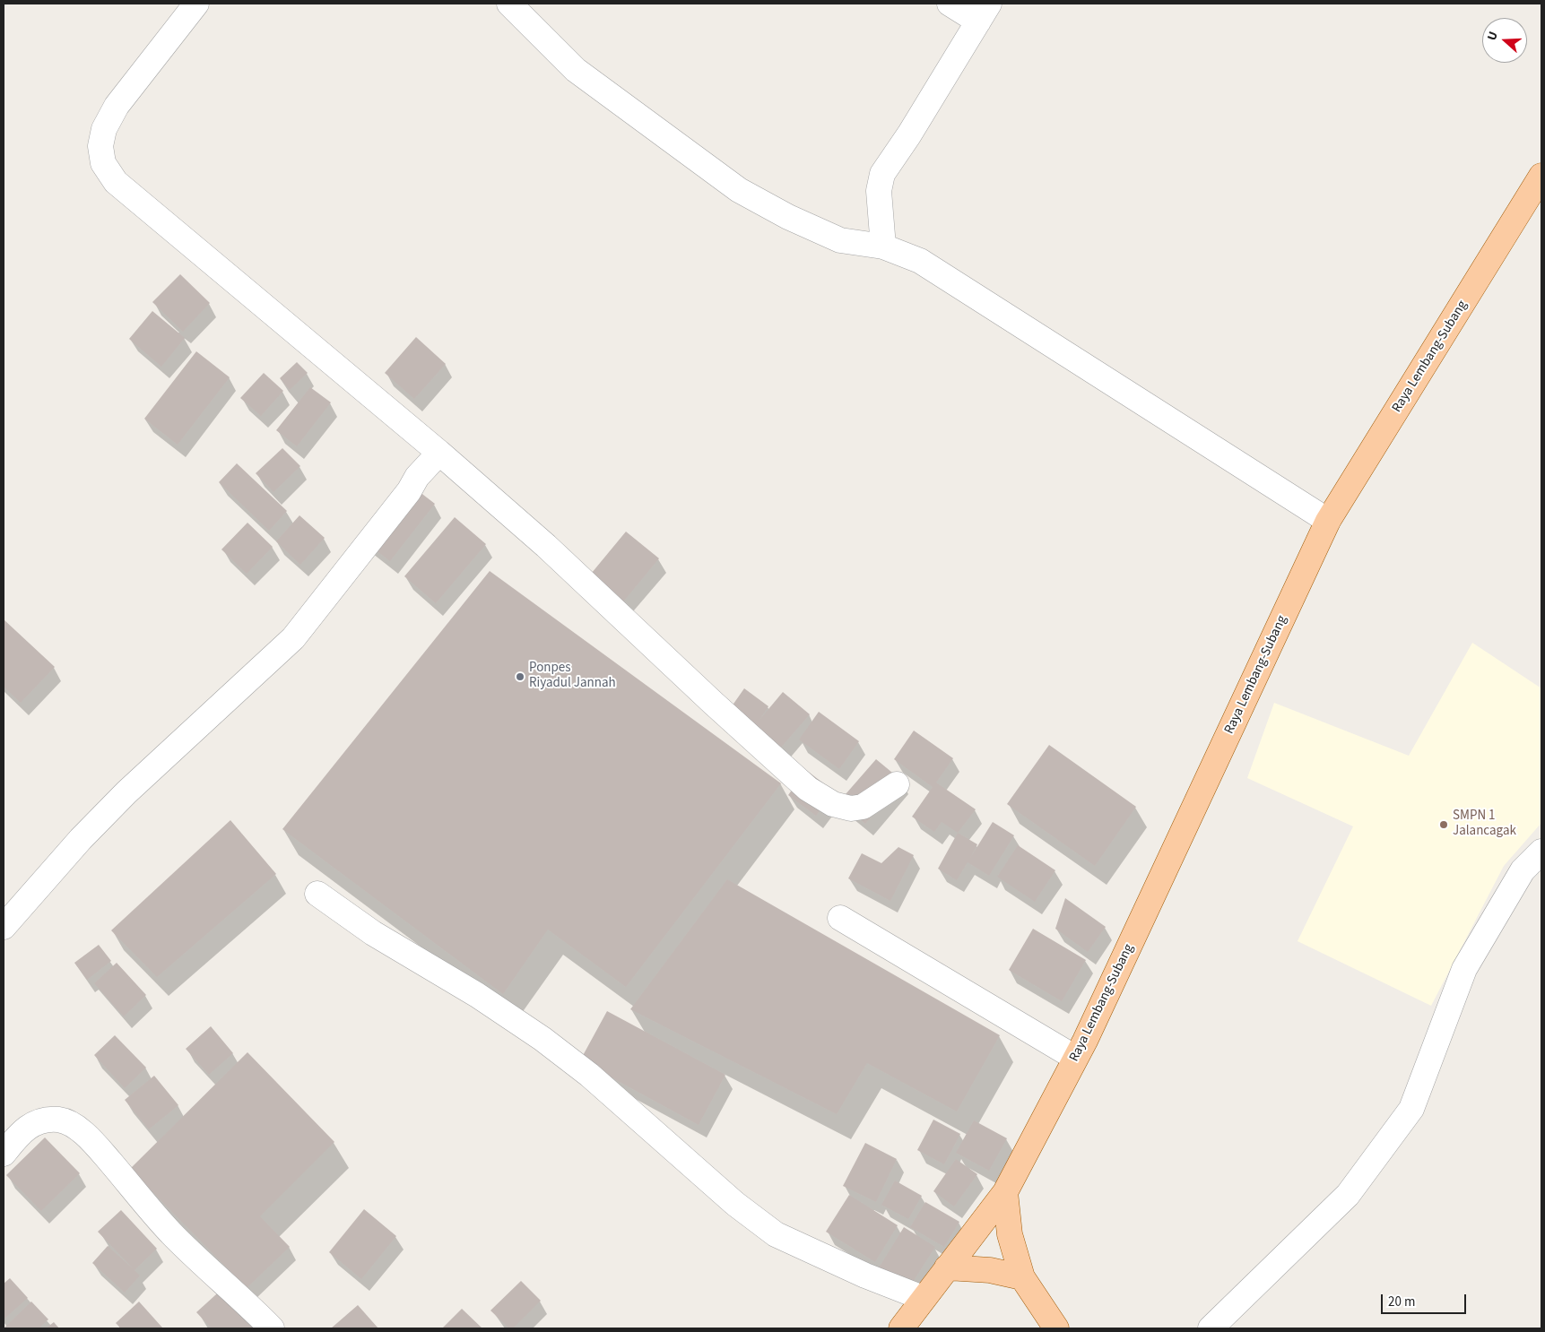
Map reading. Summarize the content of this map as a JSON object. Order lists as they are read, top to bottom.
{
  "streets": {
    "main road": ["Raya Lembang-Subang"]
  },
  "places": ["Ponpes Riyadul Jannah", "SMPN 1 Jalancagak"],
  "scale_bar": "20 m",
  "north": "left"
}
